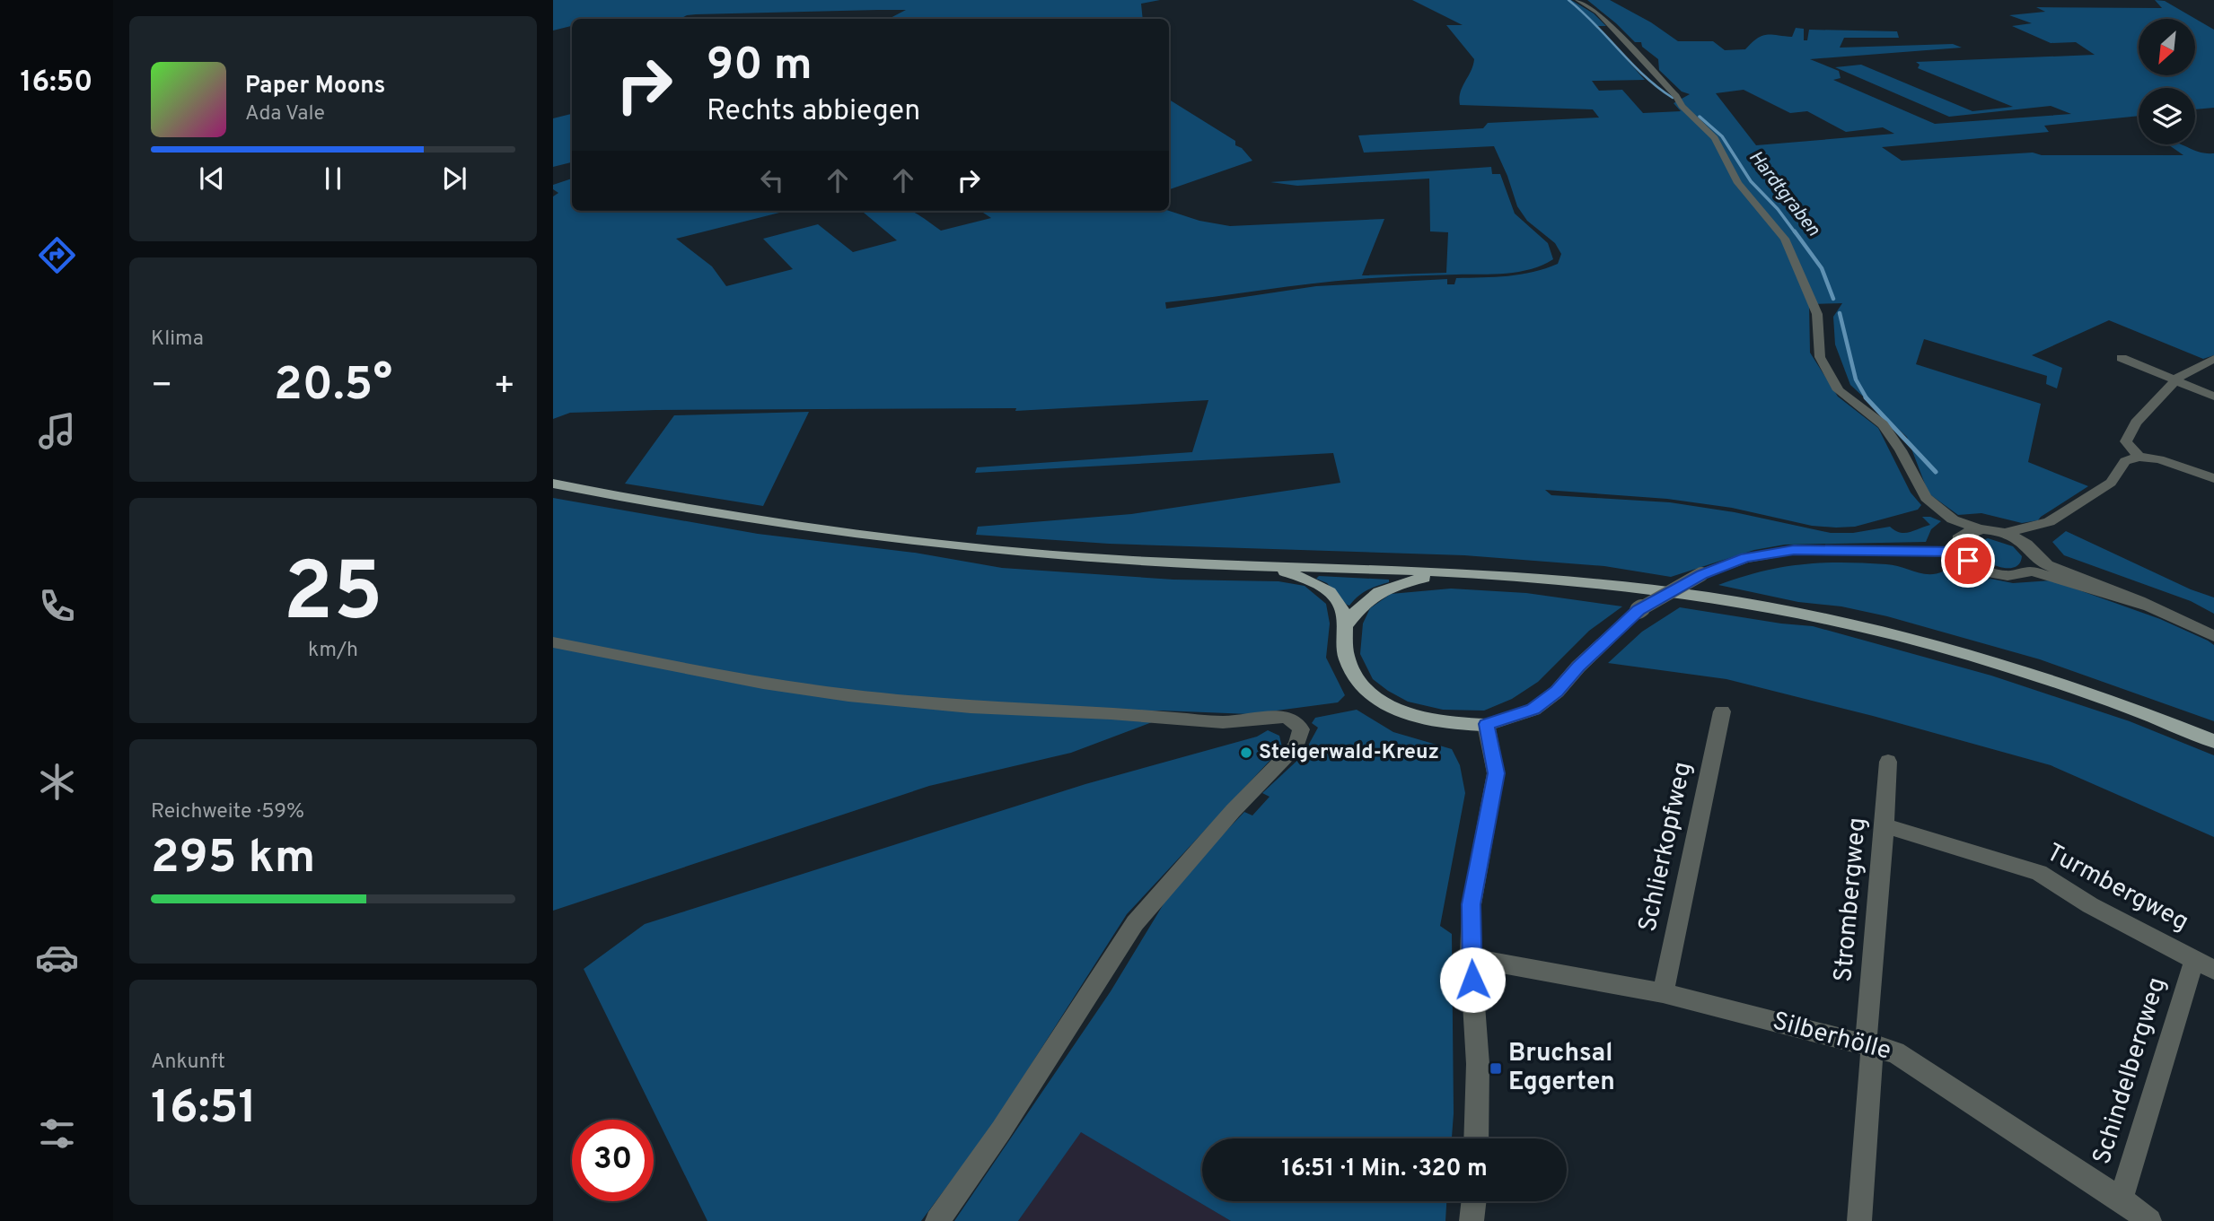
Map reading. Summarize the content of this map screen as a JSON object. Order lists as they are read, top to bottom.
{
  "streets": {
    "street": [
      "Schlierkopfweg",
      "Turmbergweg",
      "Strombergweg",
      "Silberhölle",
      "Schindelbergweg"
    ]
  },
  "crossings": [
    ["Schlierkopfweg", "Silberhölle"],
    ["Turmbergweg", "Strombergweg"],
    ["Turmbergweg", "Schindelbergweg"],
    ["Strombergweg", "Silberhölle"],
    ["Silberhölle", "Schindelbergweg"]
  ],
  "water": ["Hardtgraben"],
  "places": {
    "other": ["Steigerwald-Kreuz"],
    "transit": ["Bruchsal Eggerten"]
  },
  "north": "bottom left",
  "page": {
    "tabs": "16:50",
    "turn": ["90 m", "Rechts abbiegen"],
    "song": ["Paper Moons", "Ada Vale"],
    "tile": [
      "Klima",
      ["25", "km/h"],
      ["Reichweite · 59%", "295 km"],
      ["Ankunft", "16:51"]
    ],
    "heat": ["−", "20.5°", "+"],
    "limit": "30",
    "trip": "16:51 · 1 Min. · 320 m"
  }
}
